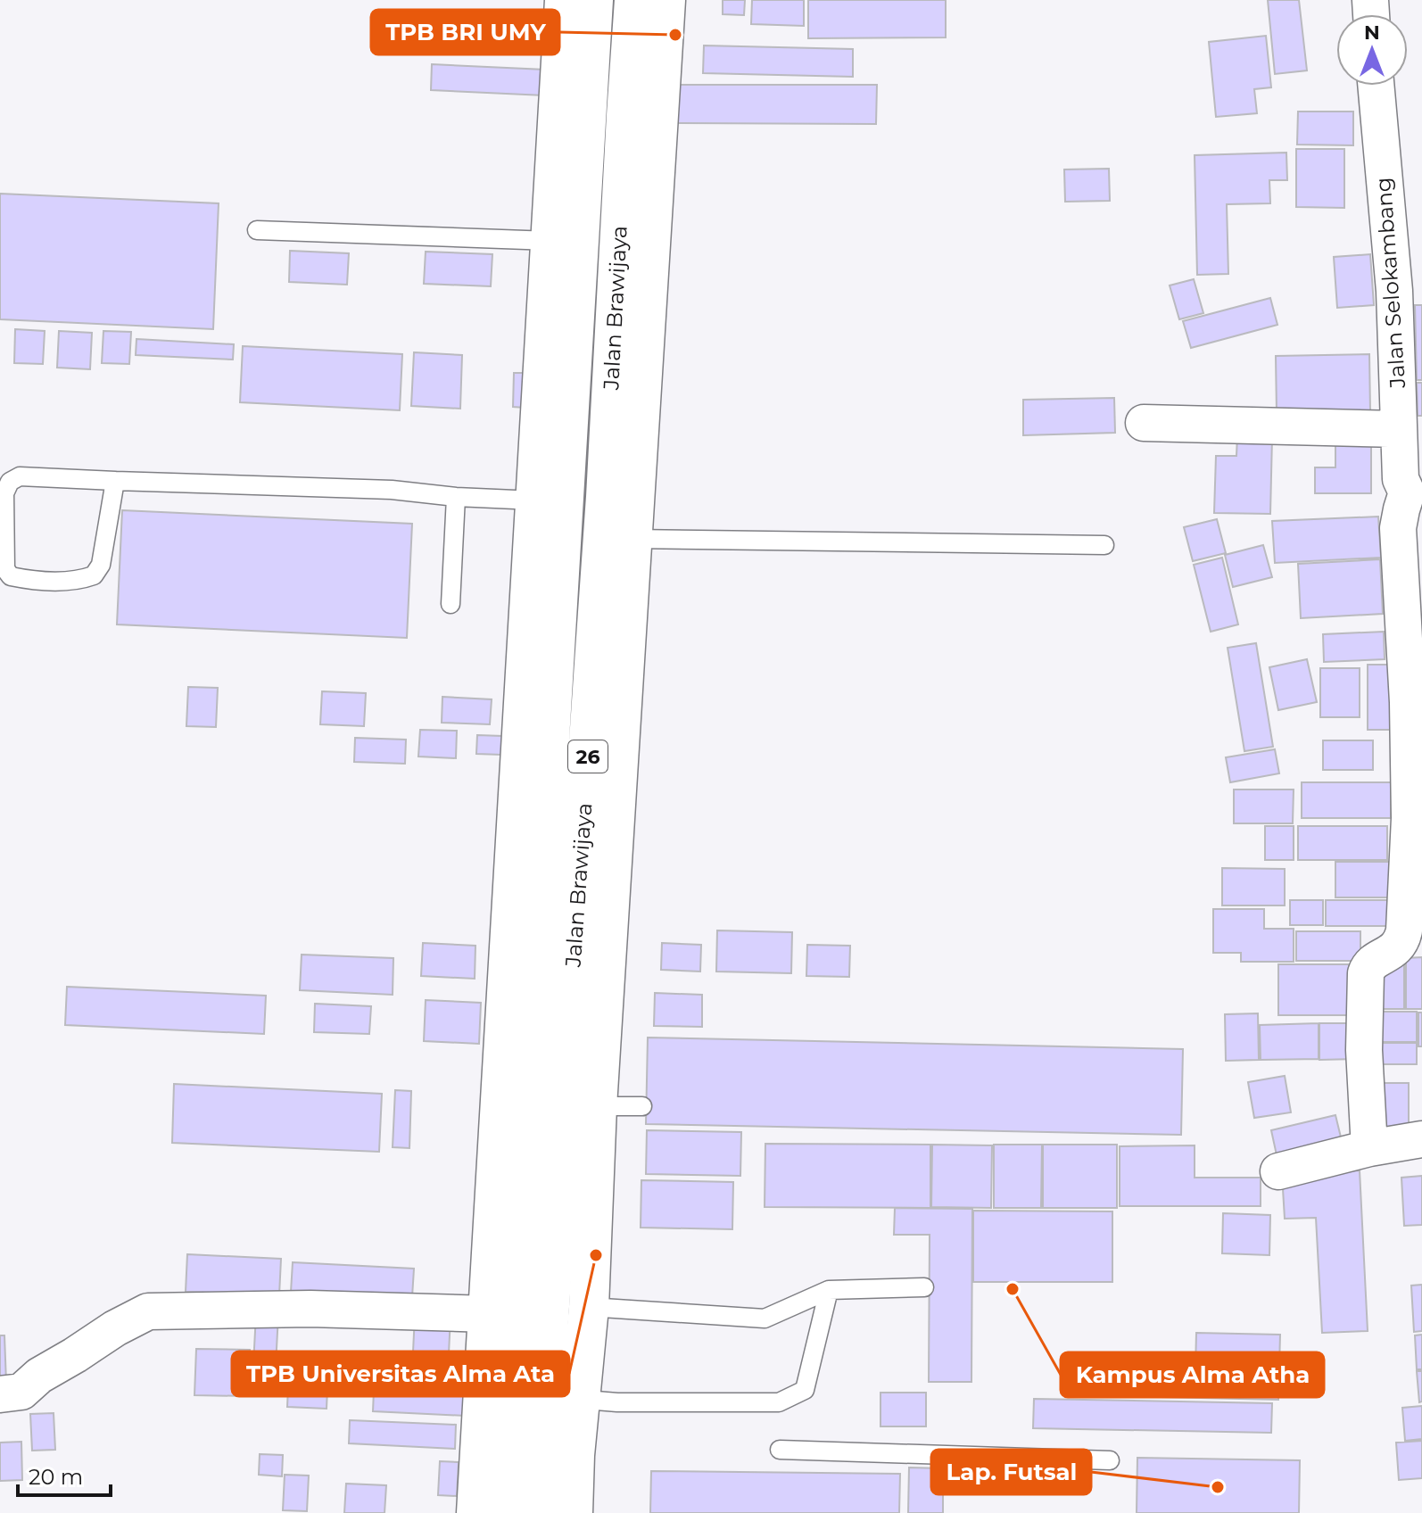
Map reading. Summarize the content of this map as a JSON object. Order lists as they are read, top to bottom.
{
  "streets": {
    "main road": ["Jalan Brawijaya", "26"],
    "street": ["Jalan Selokambang"]
  },
  "places": [
    "TPB BRI UMY",
    "TPB Universitas Alma Ata",
    "Kampus Alma Atha",
    "Lap. Futsal"
  ],
  "scale_bar": "20 m",
  "north": "top"
}
